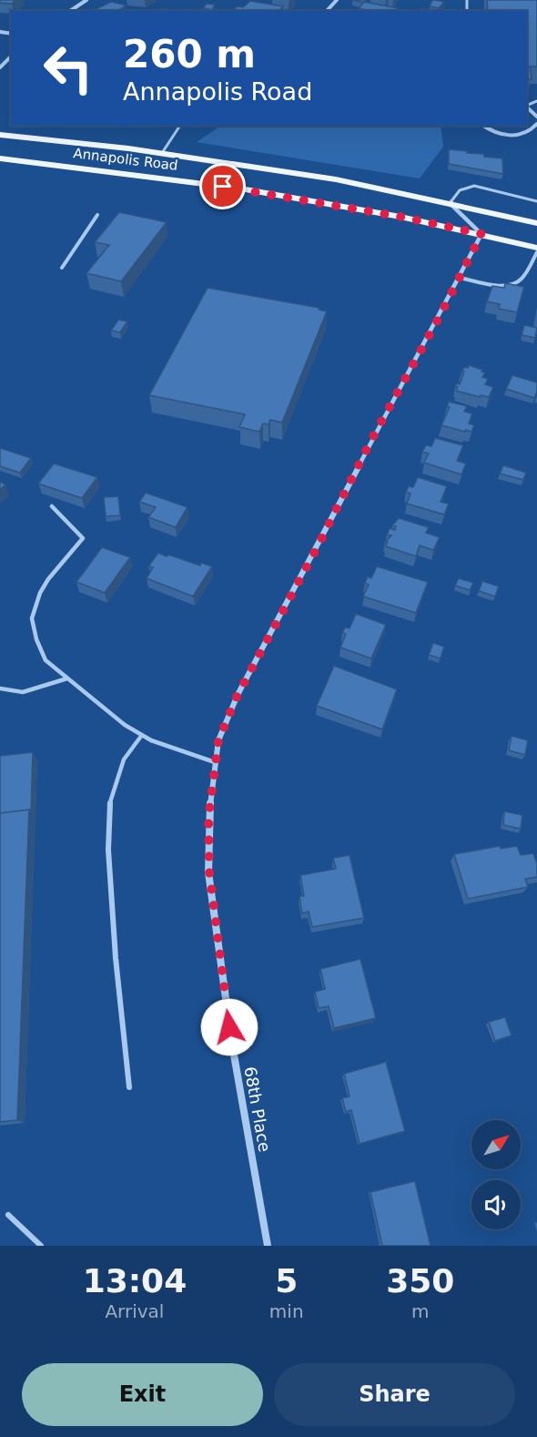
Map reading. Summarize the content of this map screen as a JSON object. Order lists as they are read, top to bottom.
{
  "streets": {
    "main road": ["Annapolis Road"],
    "street": ["68th Place"]
  },
  "crossings": [
    ["Annapolis Road", "68th Place"]
  ],
  "north": "top right",
  "page": {
    "turn": ["260 m", "Annapolis Road"],
    "eta": [
      "13:04",
      "Arrival",
      "5",
      "min",
      "350",
      "m"
    ],
    "buttons": ["Exit", "Share"]
  }
}
